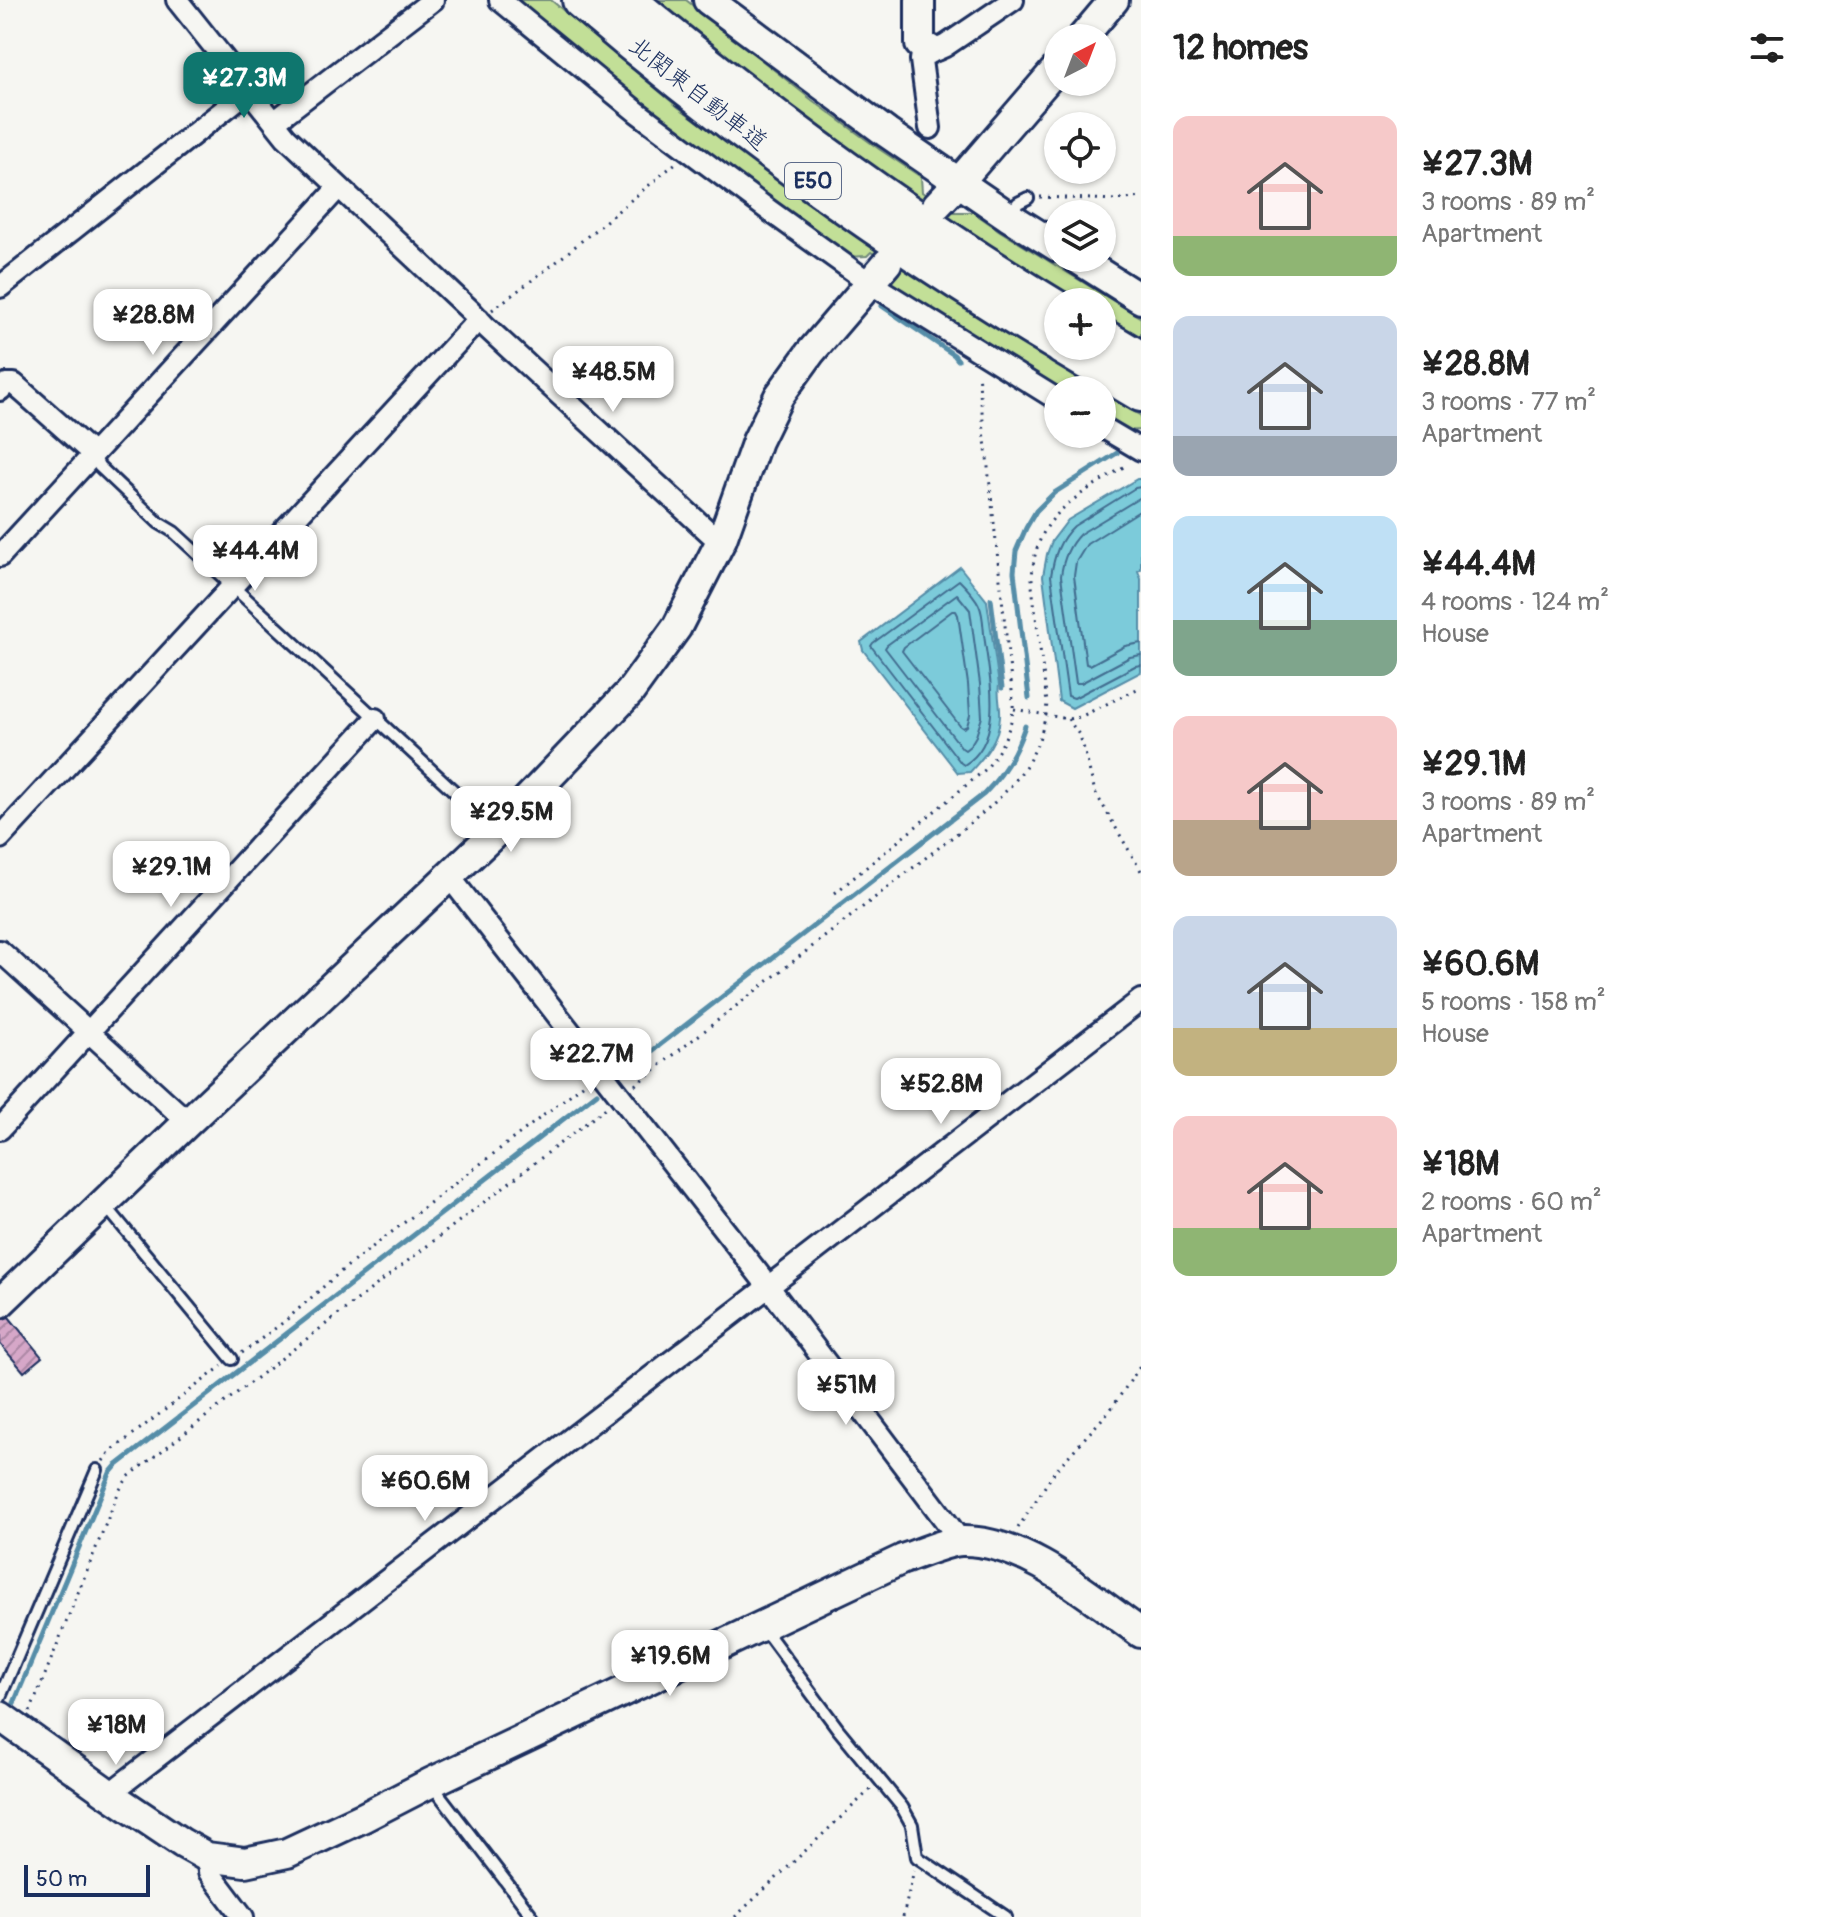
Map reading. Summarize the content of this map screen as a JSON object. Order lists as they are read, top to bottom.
{
  "streets": {
    "highway": ["北関東自動車道", "E50"]
  },
  "scale_bar": "50 m",
  "north": "top right",
  "page": {
    "heading": "12 homes",
    "map_buttons": ["+", "−"],
    "price": [
      "¥27.3M",
      "¥28.8M",
      "¥48.5M",
      "¥44.4M",
      "¥29.5M",
      "¥29.1M",
      "¥22.7M",
      "¥52.8M",
      "¥51M",
      "¥60.6M",
      "¥19.6M",
      "¥18M"
    ],
    "list": [
      {
        "name": "¥27.3M",
        "note": "3 rooms · 89 m² · Apartment"
      },
      {
        "name": "¥28.8M",
        "note": "3 rooms · 77 m² · Apartment"
      },
      {
        "name": "¥44.4M",
        "note": "4 rooms · 124 m² · House"
      },
      {
        "name": "¥29.1M",
        "note": "3 rooms · 89 m² · Apartment"
      },
      {
        "name": "¥60.6M",
        "note": "5 rooms · 158 m² · House"
      },
      {
        "name": "¥18M",
        "note": "2 rooms · 60 m² · Apartment"
      }
    ],
    "scale": "50 m"
  }
}
